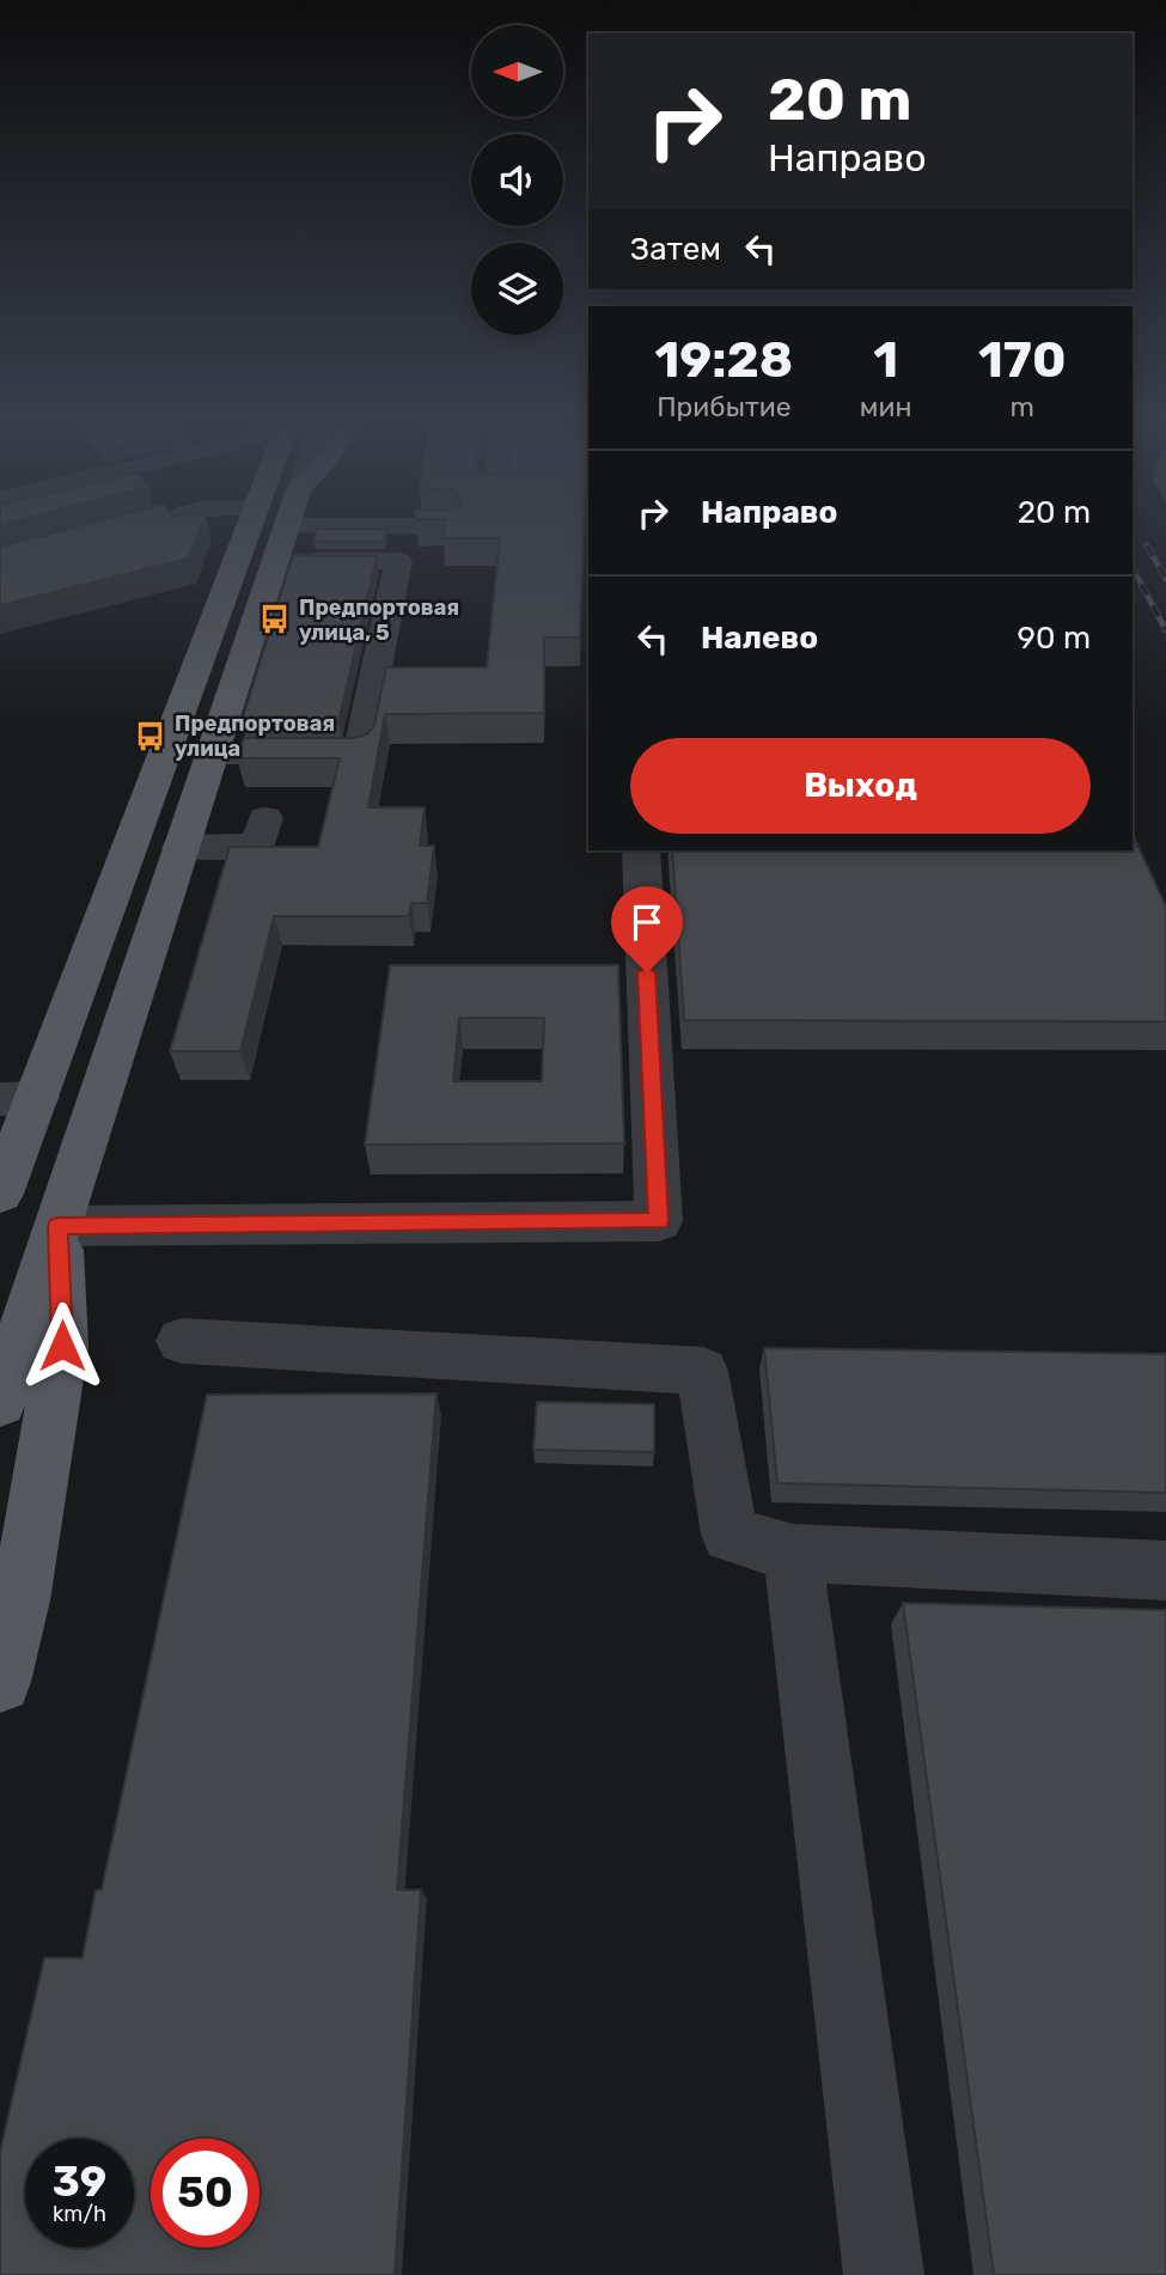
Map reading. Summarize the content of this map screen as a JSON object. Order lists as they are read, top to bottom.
{
  "places": {
    "bus stop": ["Предпортовая улица, 5", "Предпортовая улица"]
  },
  "north": "left",
  "page": {
    "turn": ["20 m", "Направо"],
    "then": "Затем",
    "eta": [
      "19:28",
      "Прибытие",
      "1",
      "мин",
      "170",
      "m"
    ],
    "list": [
      {
        "name": "Направо",
        "value": "20 m"
      },
      {
        "name": "Налево",
        "value": "90 m"
      }
    ],
    "buttons": "Выход",
    "speed": "39 km/h",
    "limit": "50"
  }
}
